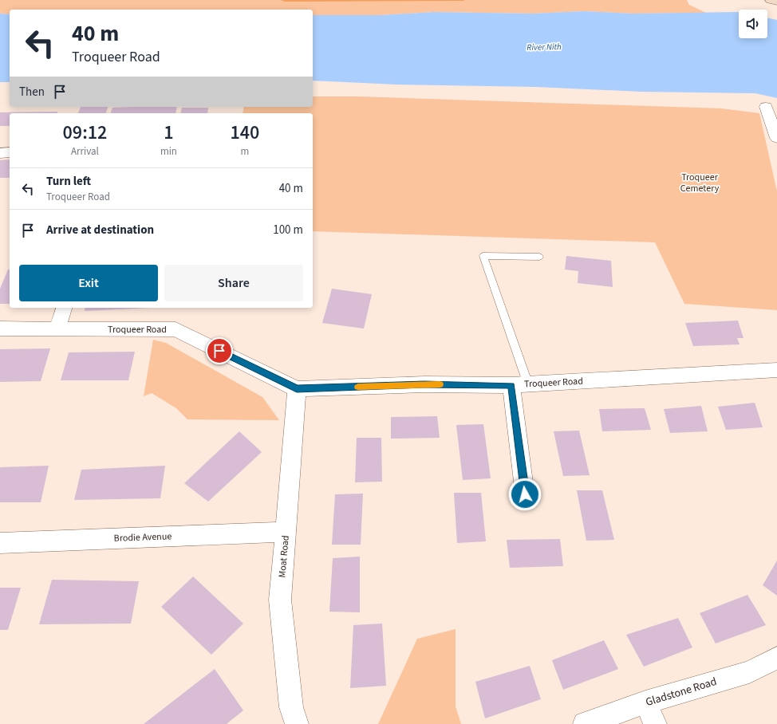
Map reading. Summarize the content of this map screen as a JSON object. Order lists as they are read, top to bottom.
{
  "streets": {
    "street": [
      "Troqueer Road",
      "Brodie Avenue",
      "Moat Road",
      "Gladstone Road"
    ]
  },
  "crossings": [
    ["Troqueer Road", "Moat Road"],
    ["Brodie Avenue", "Moat Road"]
  ],
  "water": ["River Nith"],
  "parks": ["Troqueer Cemetery"],
  "page": {
    "turn": ["40 m", "Troqueer Road"],
    "then": "Then",
    "eta": [
      "09:12",
      "Arrival",
      "1",
      "min",
      "140",
      "m"
    ],
    "list": [
      {
        "name": "Turn left",
        "note": "Troqueer Road",
        "value": "40 m"
      },
      {
        "name": "Arrive at destination",
        "value": "100 m"
      }
    ],
    "buttons": ["Exit", "Share"]
  }
}
